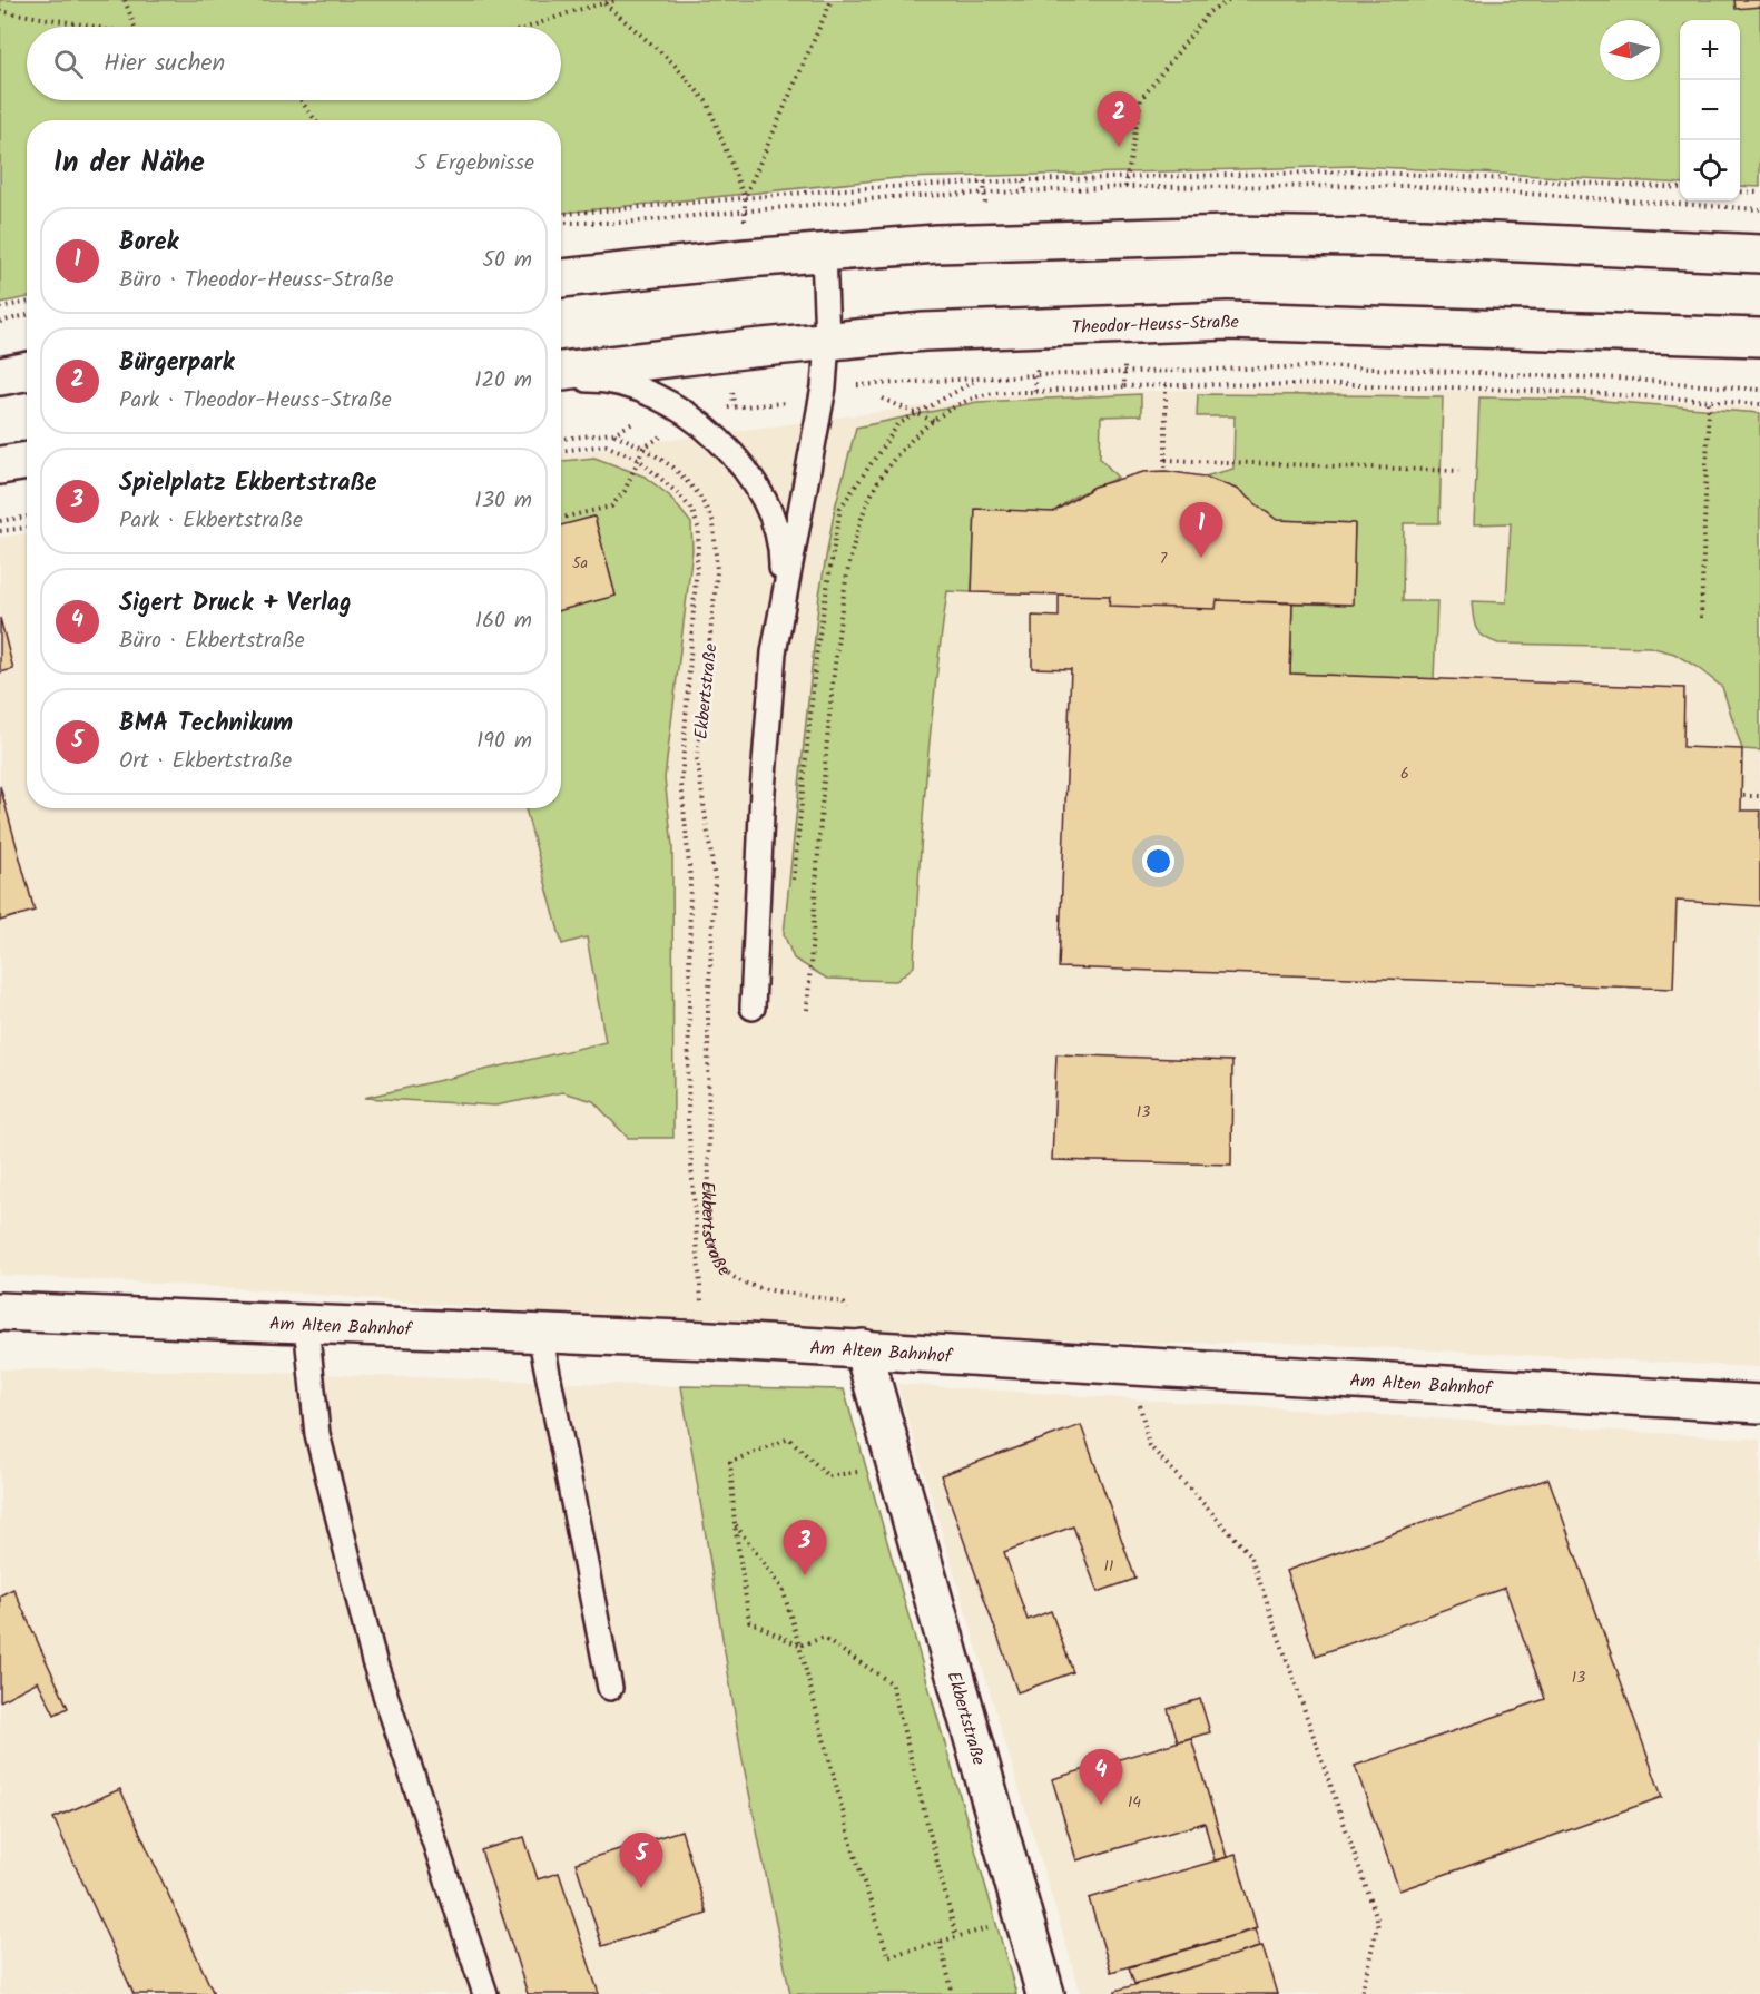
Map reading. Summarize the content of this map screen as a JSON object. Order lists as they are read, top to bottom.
{
  "streets": {
    "main road": ["Theodor-Heuss-Straße", "Ekbertstraße", "Am Alten Bahnhof"]
  },
  "crossings": [
    ["Ekbertstraße", "Am Alten Bahnhof"]
  ],
  "house_numbers": [
    "7",
    "5a",
    "6",
    "13",
    "11",
    "13",
    "14"
  ],
  "north": "left",
  "page": {
    "map_buttons": ["+", "−"],
    "search": "Hier suchen",
    "pins": [
      "2",
      "1",
      "3",
      "4",
      "5"
    ],
    "heading": ["In der Nähe", "5 Ergebnisse"],
    "list": [
      {
        "mark": "1",
        "name": "Borek",
        "note": "Büro · Theodor-Heuss-Straße",
        "value": "50 m"
      },
      {
        "mark": "2",
        "name": "Bürgerpark",
        "note": "Park · Theodor-Heuss-Straße",
        "value": "120 m"
      },
      {
        "mark": "3",
        "name": "Spielplatz Ekbertstraße",
        "note": "Park · Ekbertstraße",
        "value": "130 m"
      },
      {
        "mark": "4",
        "name": "Sigert Druck + Verlag",
        "note": "Büro · Ekbertstraße",
        "value": "160 m"
      },
      {
        "mark": "5",
        "name": "BMA Technikum",
        "note": "Ort · Ekbertstraße",
        "value": "190 m"
      }
    ]
  }
}
